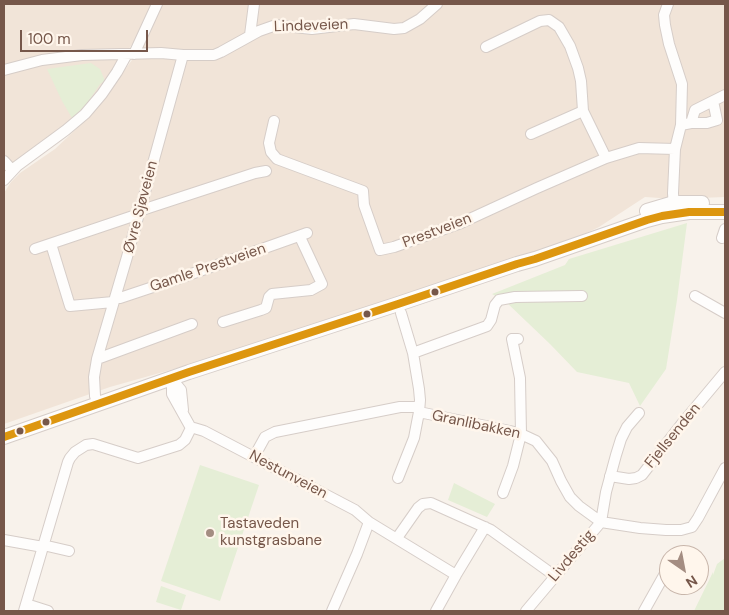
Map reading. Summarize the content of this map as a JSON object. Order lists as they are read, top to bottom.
{
  "streets": {
    "street": [
      "Lindeveien",
      "Øvre Sjøveien",
      "Prestveien",
      "Gamle Prestveien",
      "Granlibakken",
      "Fjellsenden",
      "Nestunveien",
      "Livdestig"
    ]
  },
  "crossings": [
    ["Lindeveien", "Øvre Sjøveien"],
    ["Øvre Sjøveien", "Gamle Prestveien"],
    ["Granlibakken", "Nestunveien"],
    ["Granlibakken", "Livdestig"],
    ["Fjellsenden", "Livdestig"]
  ],
  "places": ["Tastaveden kunstgrasbane"],
  "scale_bar": "100 m",
  "north": "bottom right"
}
